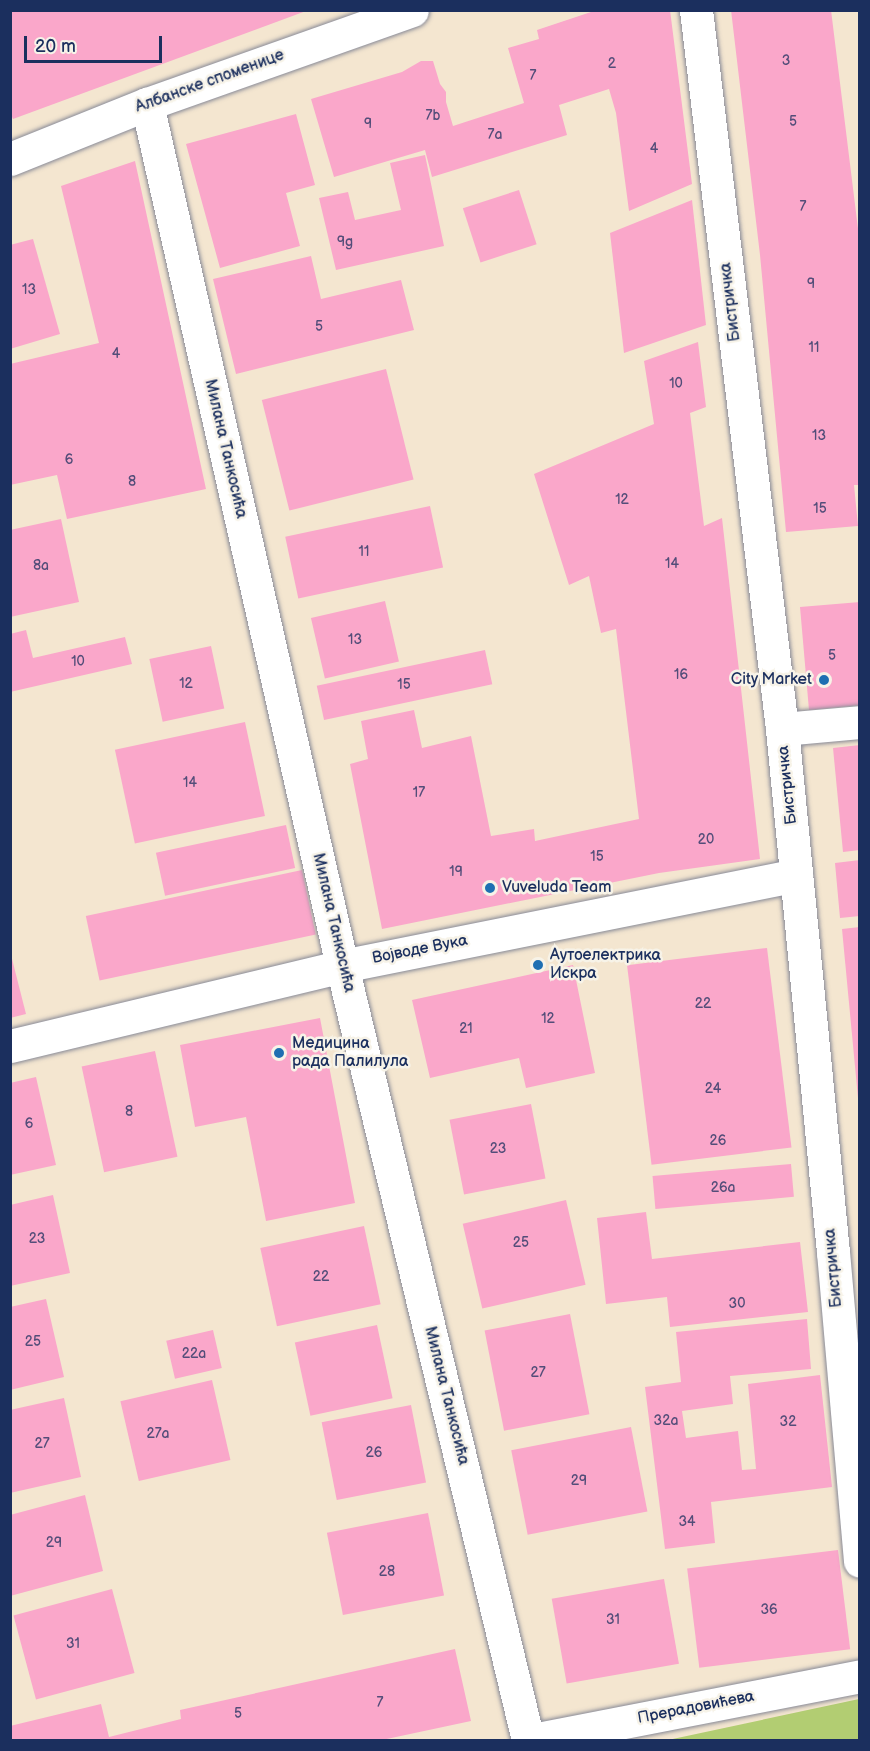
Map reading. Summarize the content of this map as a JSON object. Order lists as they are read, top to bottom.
{
  "streets": {
    "street": [
      "Албанске споменице",
      "Бистричка",
      "Милана Танкосића",
      "Војводе Вука",
      "Прерадовићева"
    ]
  },
  "crossings": [
    ["Албанске споменице", "Милана Танкосића"],
    ["Бистричка", "Војводе Вука"],
    ["Милана Танкосића", "Војводе Вука"],
    ["Милана Танкосића", "Прерадовићева"]
  ],
  "places": [
    "City Market",
    "Vuveluda Team",
    "Аутоелектрика Искра",
    "Медицина рада Палилула"
  ],
  "house_numbers": [
    "3",
    "2",
    "7",
    "7b",
    "5",
    "9",
    "7a",
    "4",
    "7",
    "9g",
    "9",
    "13",
    "5",
    "11",
    "4",
    "10",
    "13",
    "6",
    "8",
    "12",
    "15",
    "11",
    "14",
    "8a",
    "13",
    "5",
    "10",
    "16",
    "12",
    "15",
    "14",
    "17",
    "20",
    "15",
    "19",
    "22",
    "12",
    "21",
    "24",
    "8",
    "6",
    "26",
    "23",
    "26a",
    "23",
    "25",
    "22",
    "30",
    "25",
    "22a",
    "27",
    "32a",
    "32",
    "27a",
    "27",
    "26",
    "29",
    "34",
    "29",
    "28",
    "36",
    "31",
    "31",
    "7",
    "5"
  ],
  "scale_bar": "20 m"
}
